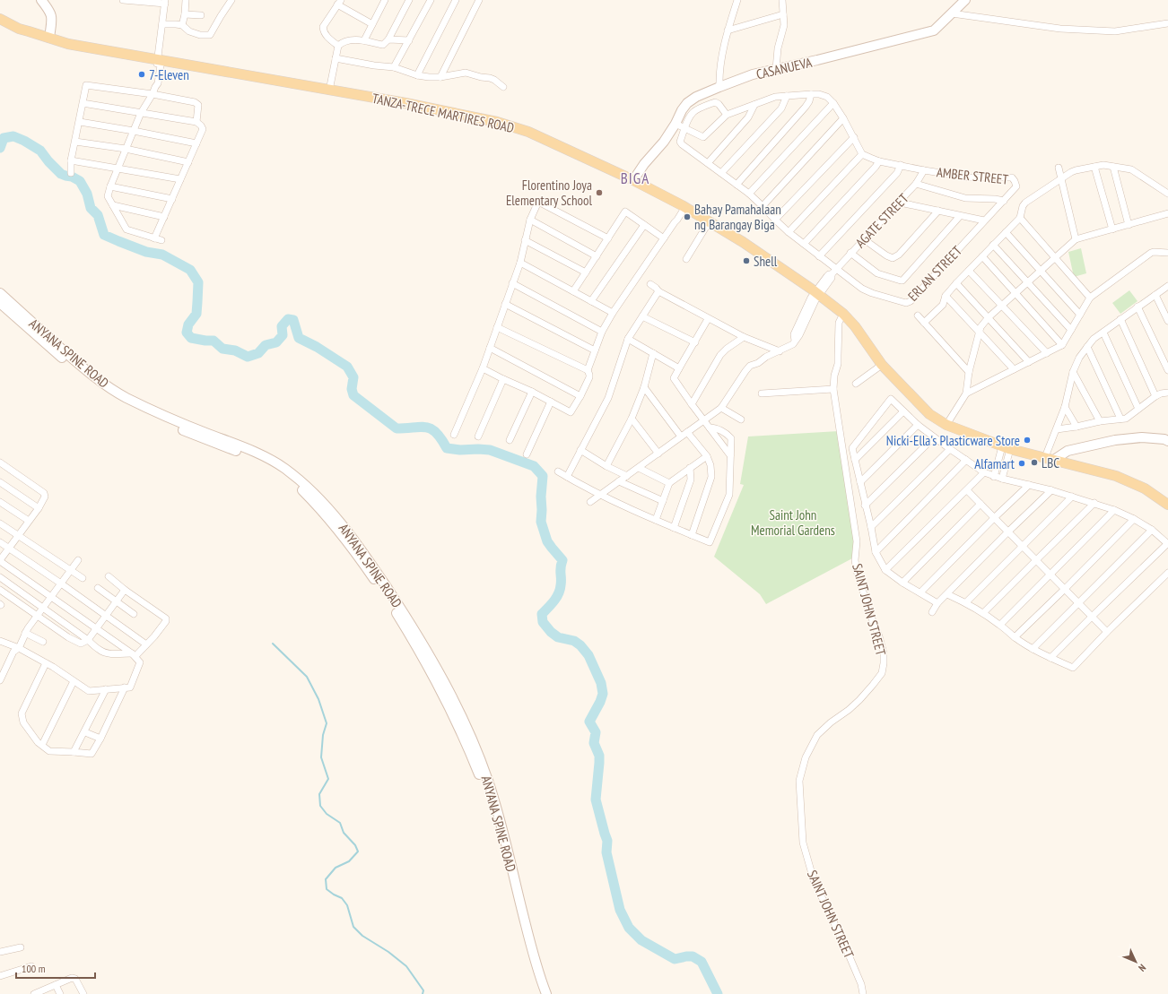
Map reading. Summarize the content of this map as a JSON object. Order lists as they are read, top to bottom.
{
  "streets": {
    "main road": ["CASANUEVA", "TANZA-TRECE MARTIRES ROAD", "ANYANA SPINE ROAD"],
    "street": [
      "AMBER STREET",
      "AGATE STREET",
      "ERLAN STREET",
      "SAINT JOHN STREET"
    ]
  },
  "crossings": [
    ["CASANUEVA", "TANZA-TRECE MARTIRES ROAD"],
    ["TANZA-TRECE MARTIRES ROAD", "AGATE STREET"],
    ["TANZA-TRECE MARTIRES ROAD", "SAINT JOHN STREET"],
    ["AMBER STREET", "AGATE STREET"],
    ["AMBER STREET", "ERLAN STREET"],
    ["AGATE STREET", "ERLAN STREET"]
  ],
  "districts": ["BIGA"],
  "parks": ["Saint John Memorial Gardens"],
  "places": [
    "7-Eleven",
    "Florentino Joya Elementary School",
    "Bahay Pamahalaan ng Barangay Biga",
    "Shell",
    "Nicki-Ella's Plasticware Store",
    "LBC",
    "Alfamart"
  ],
  "scale_bar": "100 m",
  "north": "bottom right"
}
